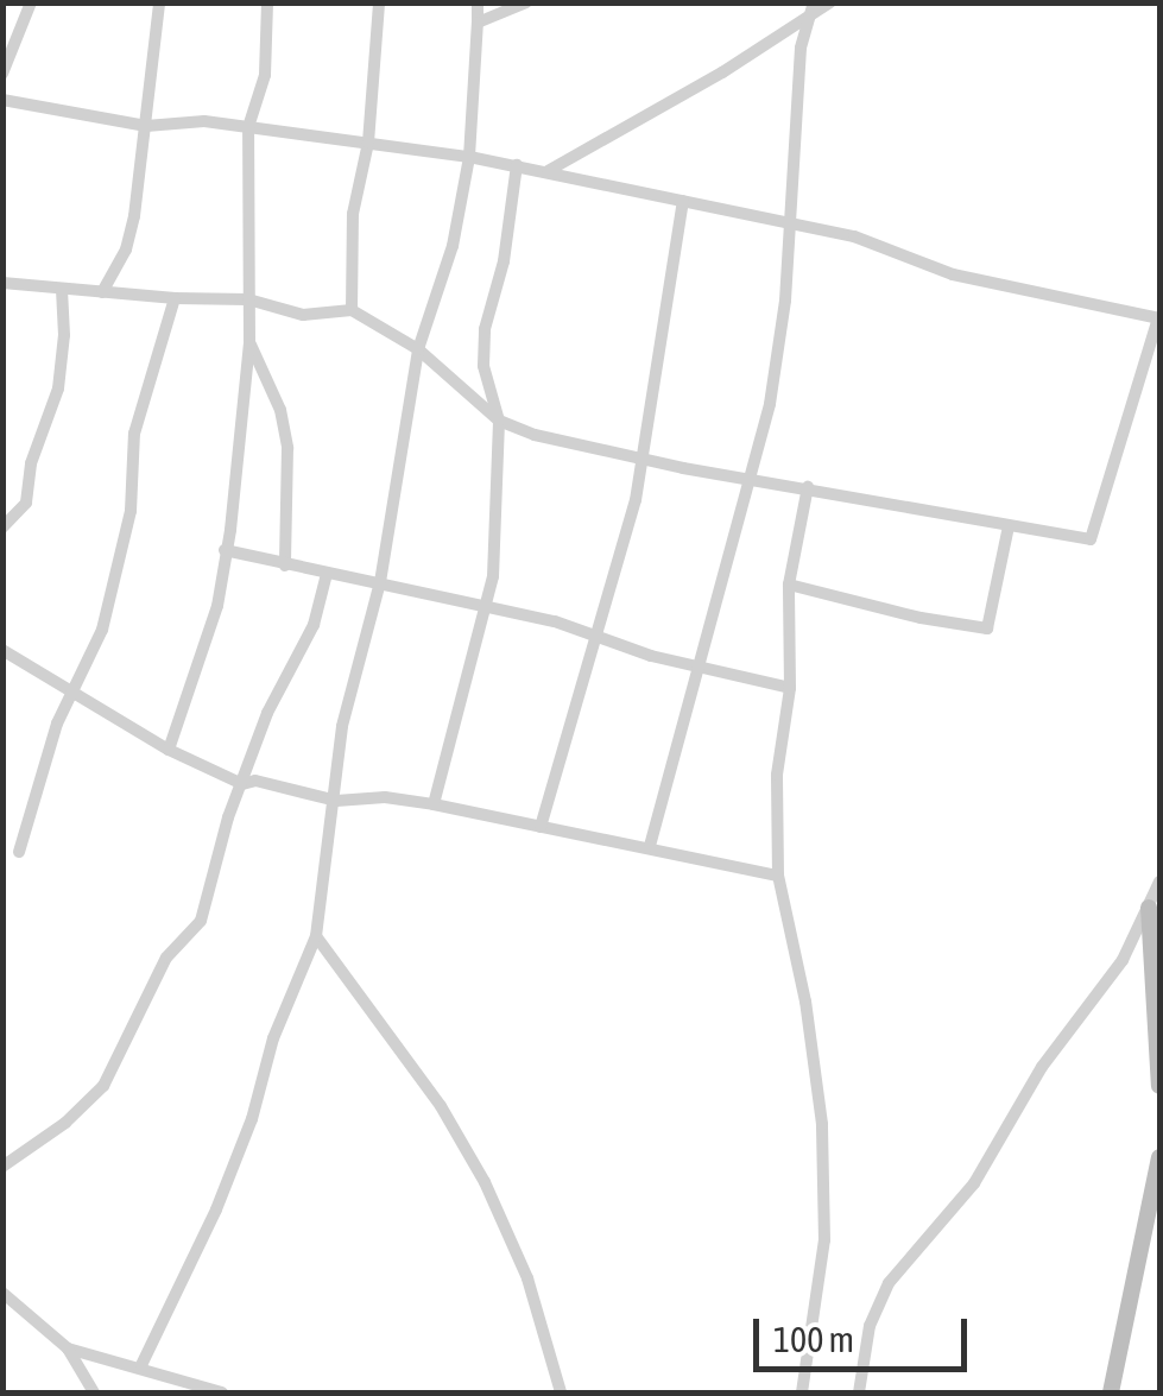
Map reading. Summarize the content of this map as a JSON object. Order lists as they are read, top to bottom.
{
  "scale_bar": "100 m"
}
